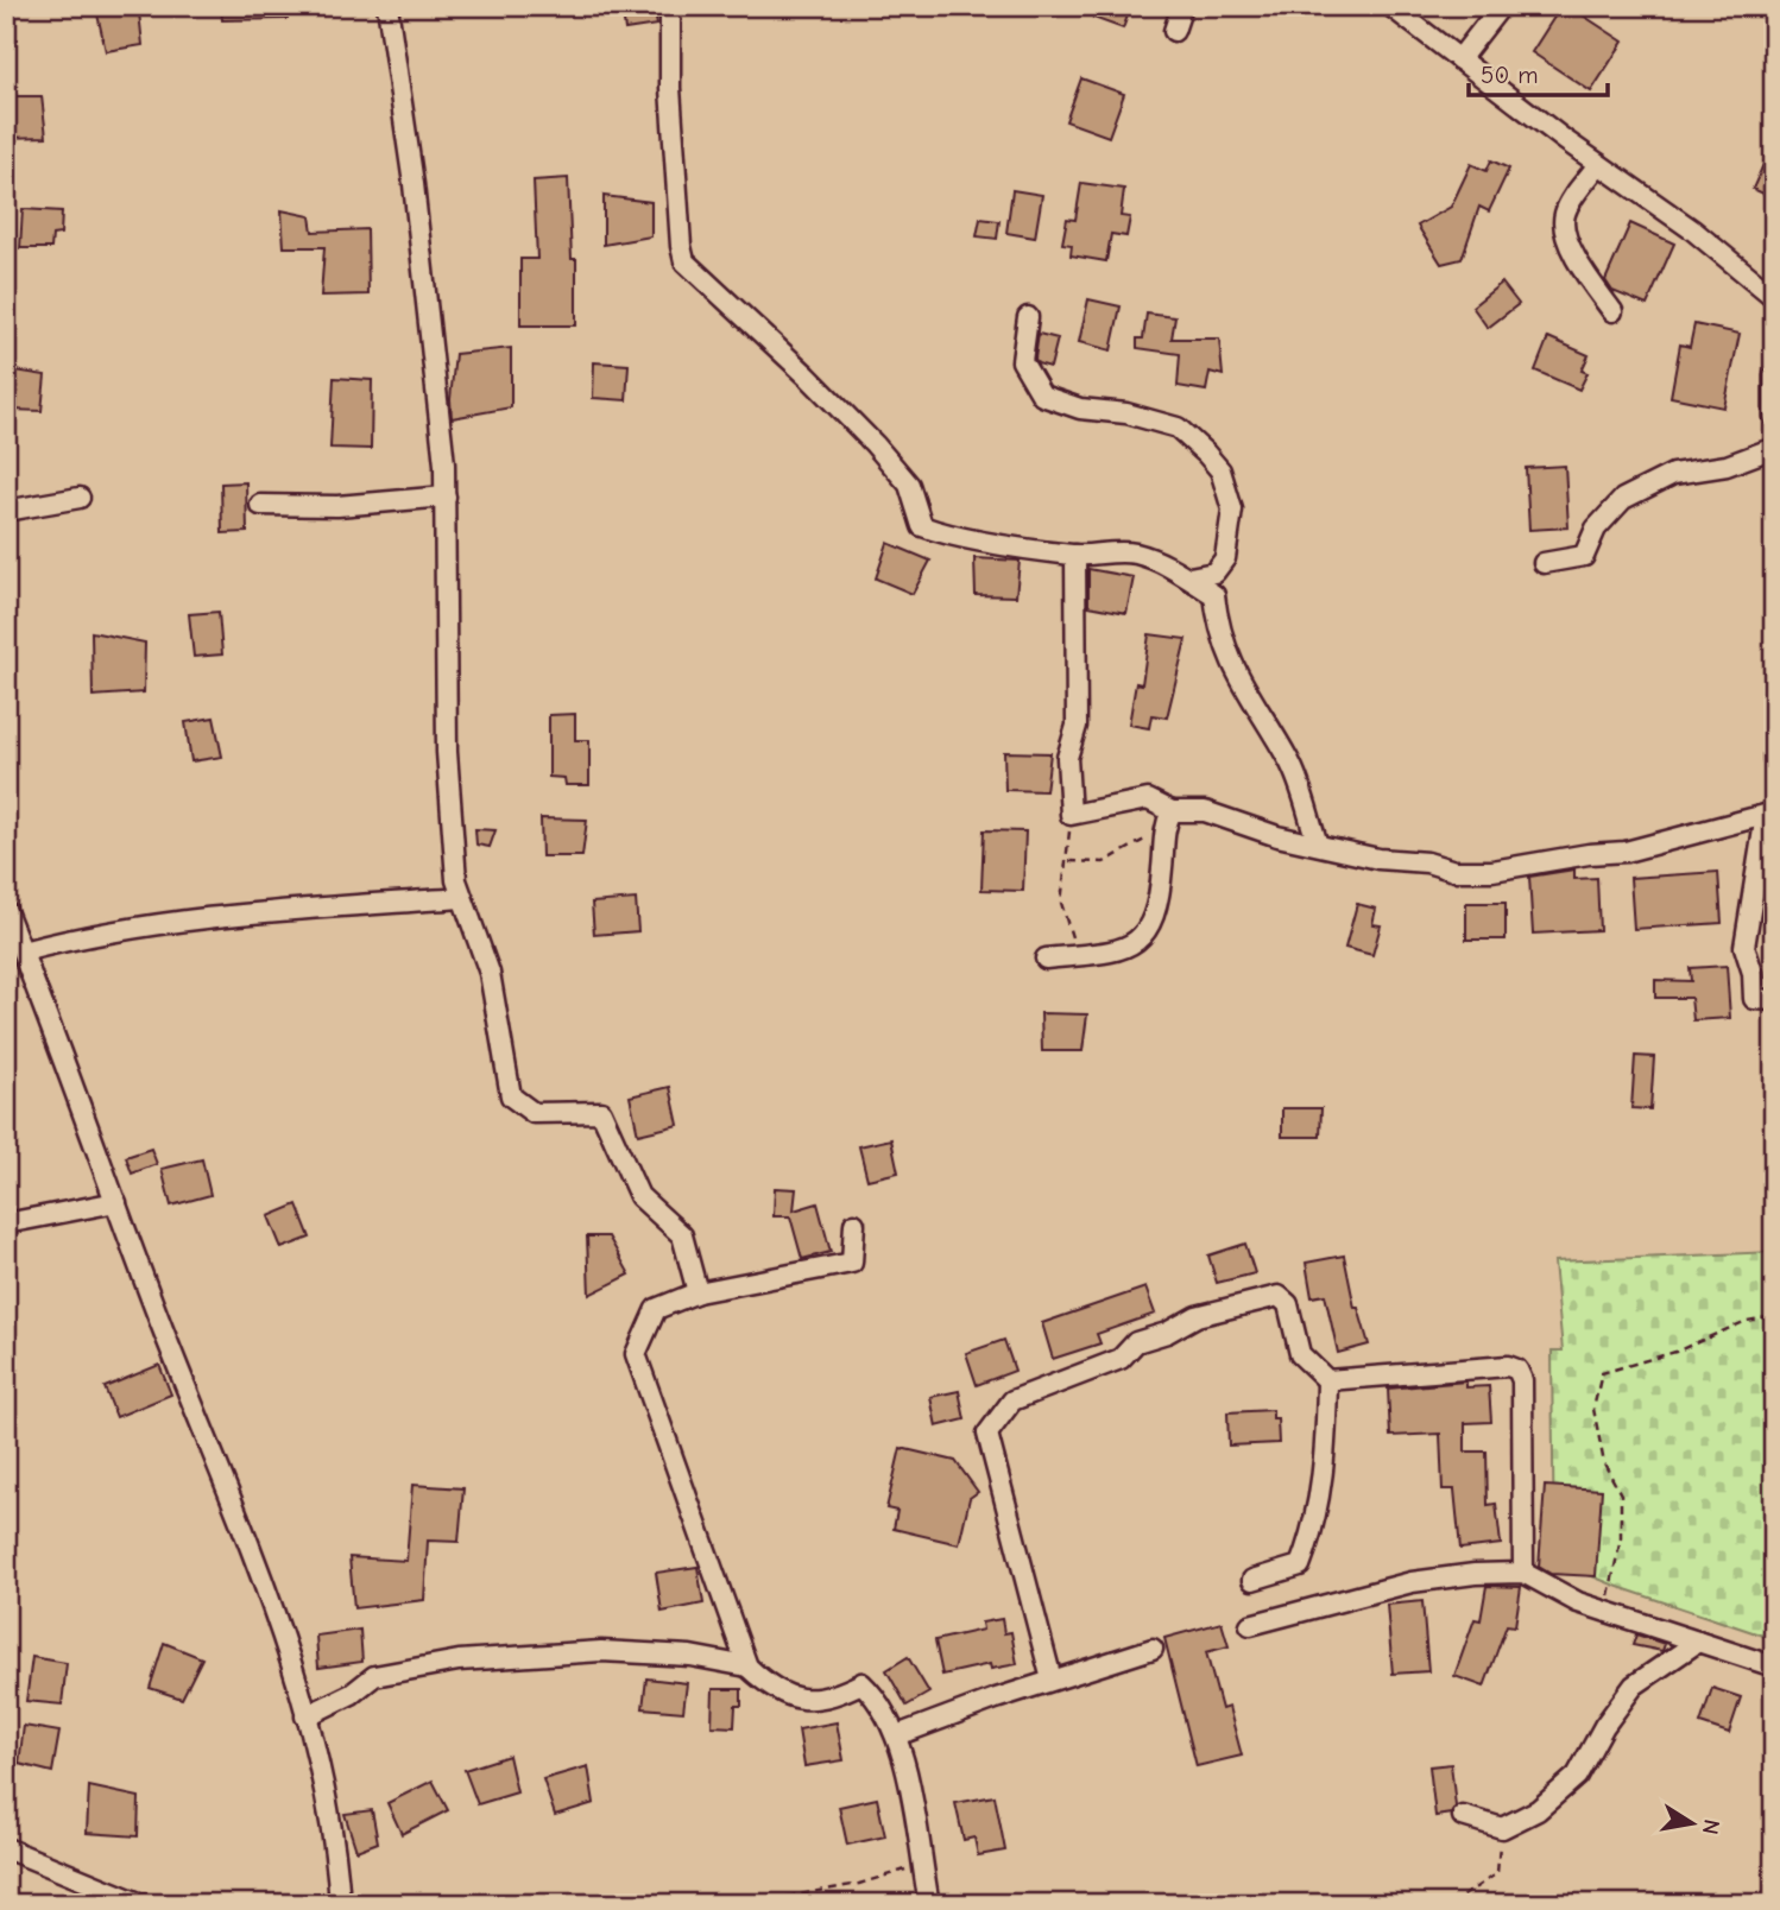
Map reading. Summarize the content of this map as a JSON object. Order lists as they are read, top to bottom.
{
  "scale_bar": "50 m",
  "north": "right"
}
